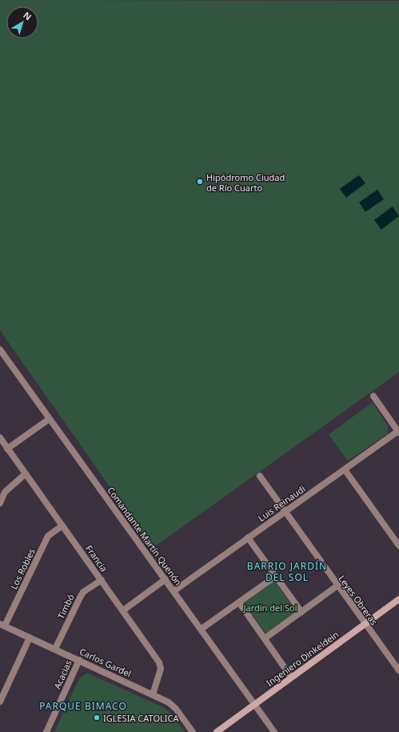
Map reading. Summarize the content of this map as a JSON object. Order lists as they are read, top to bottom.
{
  "streets": {
    "main road": ["Ingeniero Dinkeldein"],
    "street": [
      "Luis Reinaudi",
      "Comandante Martín Quenón",
      "Francia",
      "Los Robles",
      "Leyes Obreras",
      "Timbó",
      "Carlos Gardel",
      "Acacias"
    ]
  },
  "crossings": [
    ["Luis Reinaudi", "Comandante Martín Quenón"],
    ["Luis Reinaudi", "Leyes Obreras"],
    ["Comandante Martín Quenón", "Ingeniero Dinkeldein"],
    ["Francia", "Los Robles"],
    ["Francia", "Timbó"],
    ["Francia", "Carlos Gardel"],
    ["Los Robles", "Carlos Gardel"],
    ["Leyes Obreras", "Ingeniero Dinkeldein"],
    ["Timbó", "Carlos Gardel"],
    ["Carlos Gardel", "Acacias"]
  ],
  "districts": ["BARRIO JARDÍN DEL SOL", "PARQUE BIMACO"],
  "parks": ["Jardín del Sol"],
  "places": ["Hipódromo Ciudad de Río Cuarto", "IGLESIA CATOLICA"],
  "north": "top right"
}
